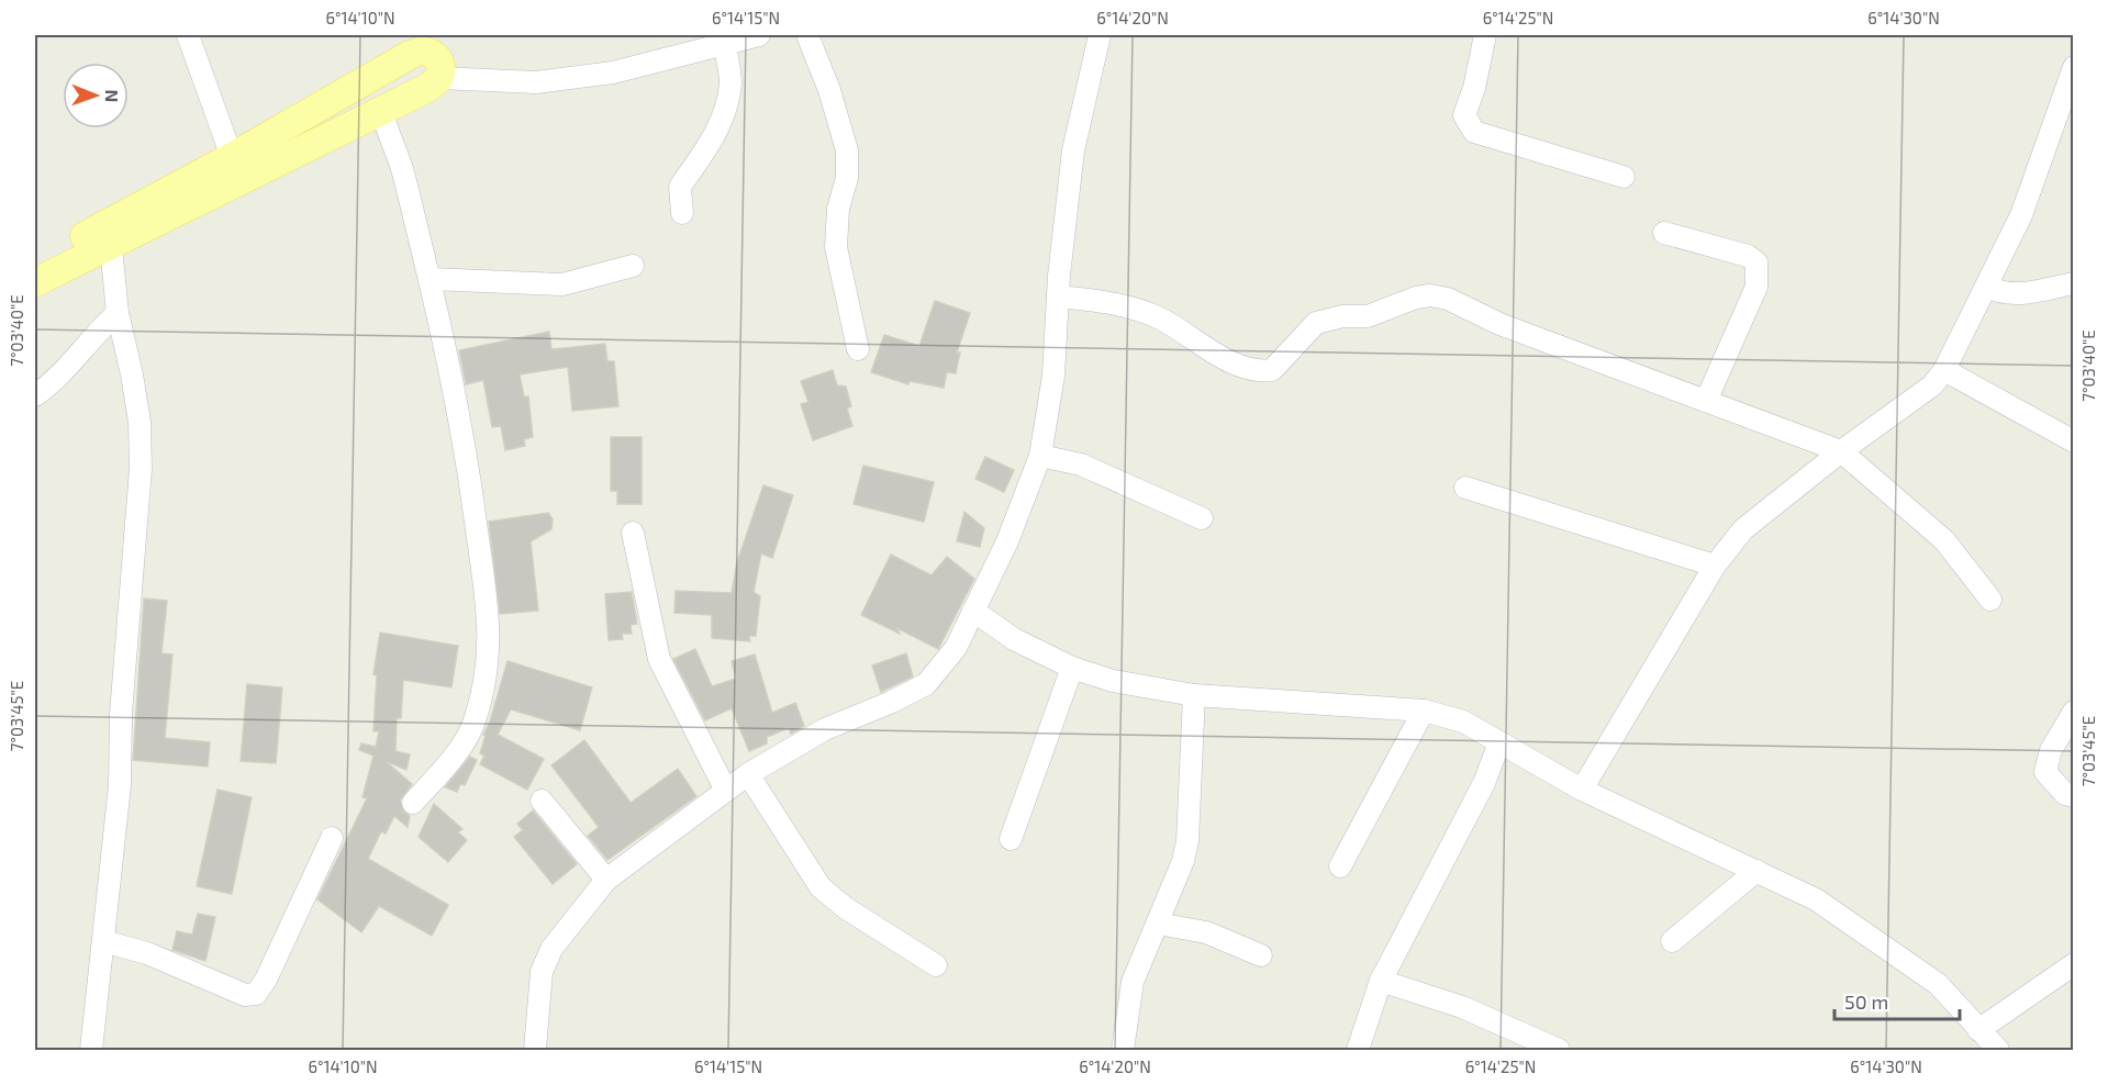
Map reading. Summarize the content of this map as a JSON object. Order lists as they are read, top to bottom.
{
  "scale_bar": "50 m",
  "north": "right",
  "coordinates": [
    "6°14'10\"N",
    "6°14'15\"N",
    "6°14'20\"N",
    "6°14'25\"N",
    "6°14'30\"N",
    "7°03'40\"E",
    "7°03'45\"E"
  ]
}
